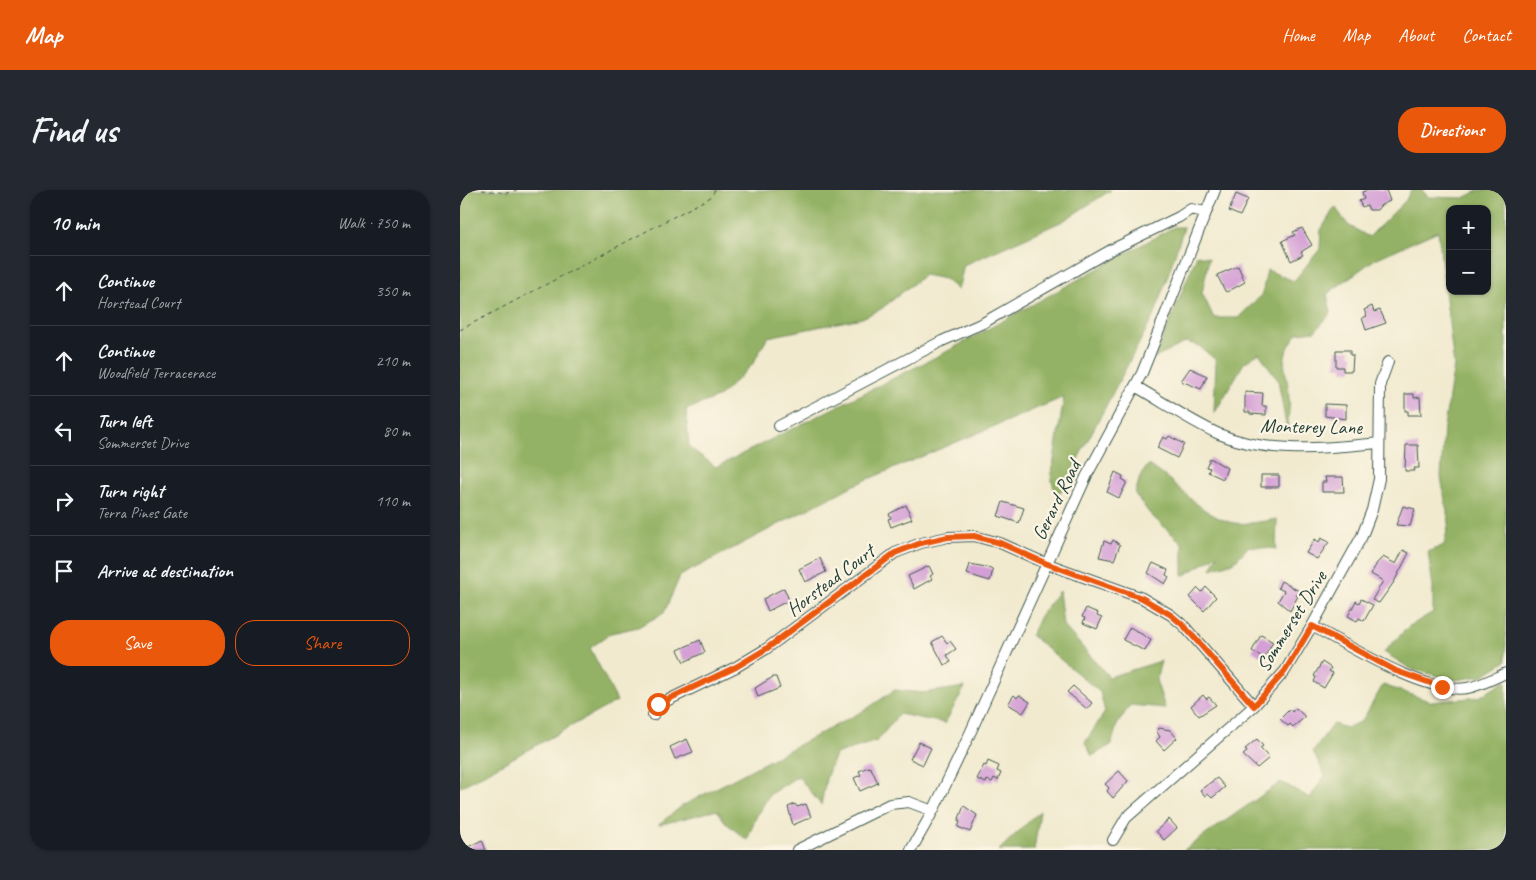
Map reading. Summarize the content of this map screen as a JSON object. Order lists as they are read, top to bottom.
{
  "streets": {
    "street": [
      "Monterey Lane",
      "Gerard Road",
      "Horstead Court",
      "Sommerset Drive"
    ]
  },
  "crossings": [
    ["Monterey Lane", "Gerard Road"],
    ["Monterey Lane", "Sommerset Drive"],
    ["Gerard Road", "Horstead Court"],
    ["Horstead Court", "Sommerset Drive"]
  ],
  "page": {
    "header": "Map",
    "nav": [
      "Home",
      "Map",
      "About",
      "Contact"
    ],
    "buttons": [
      "Directions",
      ["Save", "Share"]
    ],
    "title": "Find us",
    "heading": ["10 min", "Walk · 750 m"],
    "map_buttons": ["+", "−"],
    "list": [
      ["Continue", "Horstead Court", "350 m"],
      ["Continue", "Woodfield Terracerace", "210 m"],
      ["Turn left", "Sommerset Drive", "80 m"],
      ["Turn right", "Terra Pines Gate", "110 m"],
      "Arrive at destination"
    ]
  }
}
